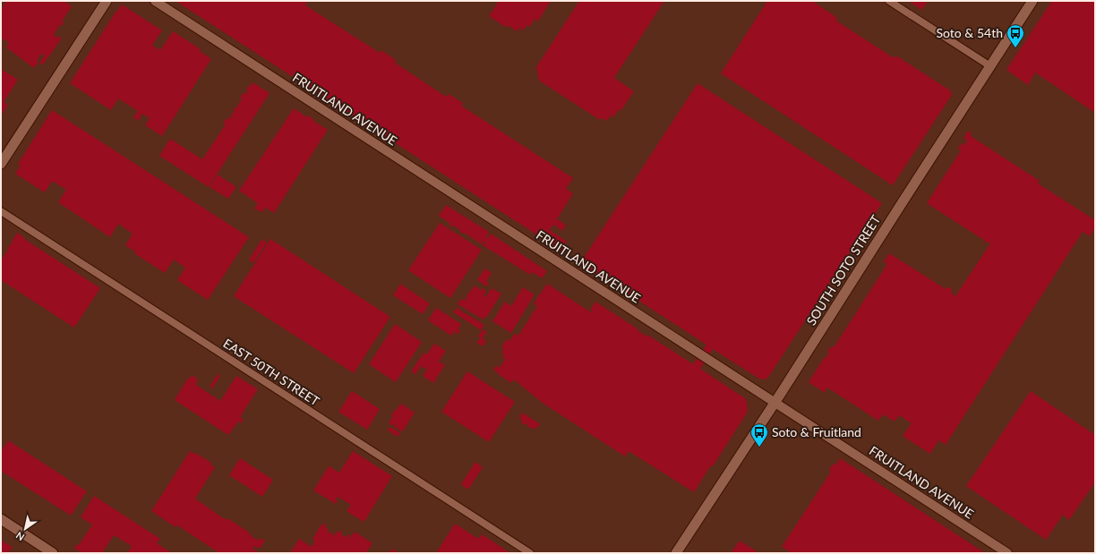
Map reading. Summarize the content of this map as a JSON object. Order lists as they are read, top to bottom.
{
  "streets": {
    "main road": ["SOUTH SOTO STREET"],
    "street": ["FRUITLAND AVENUE", "EAST 50TH STREET"]
  },
  "crossings": [
    ["FRUITLAND AVENUE", "SOUTH SOTO STREET"]
  ],
  "places": {
    "bus stop": ["Soto & 54th", "Soto & Fruitland"]
  },
  "north": "bottom left"
}
